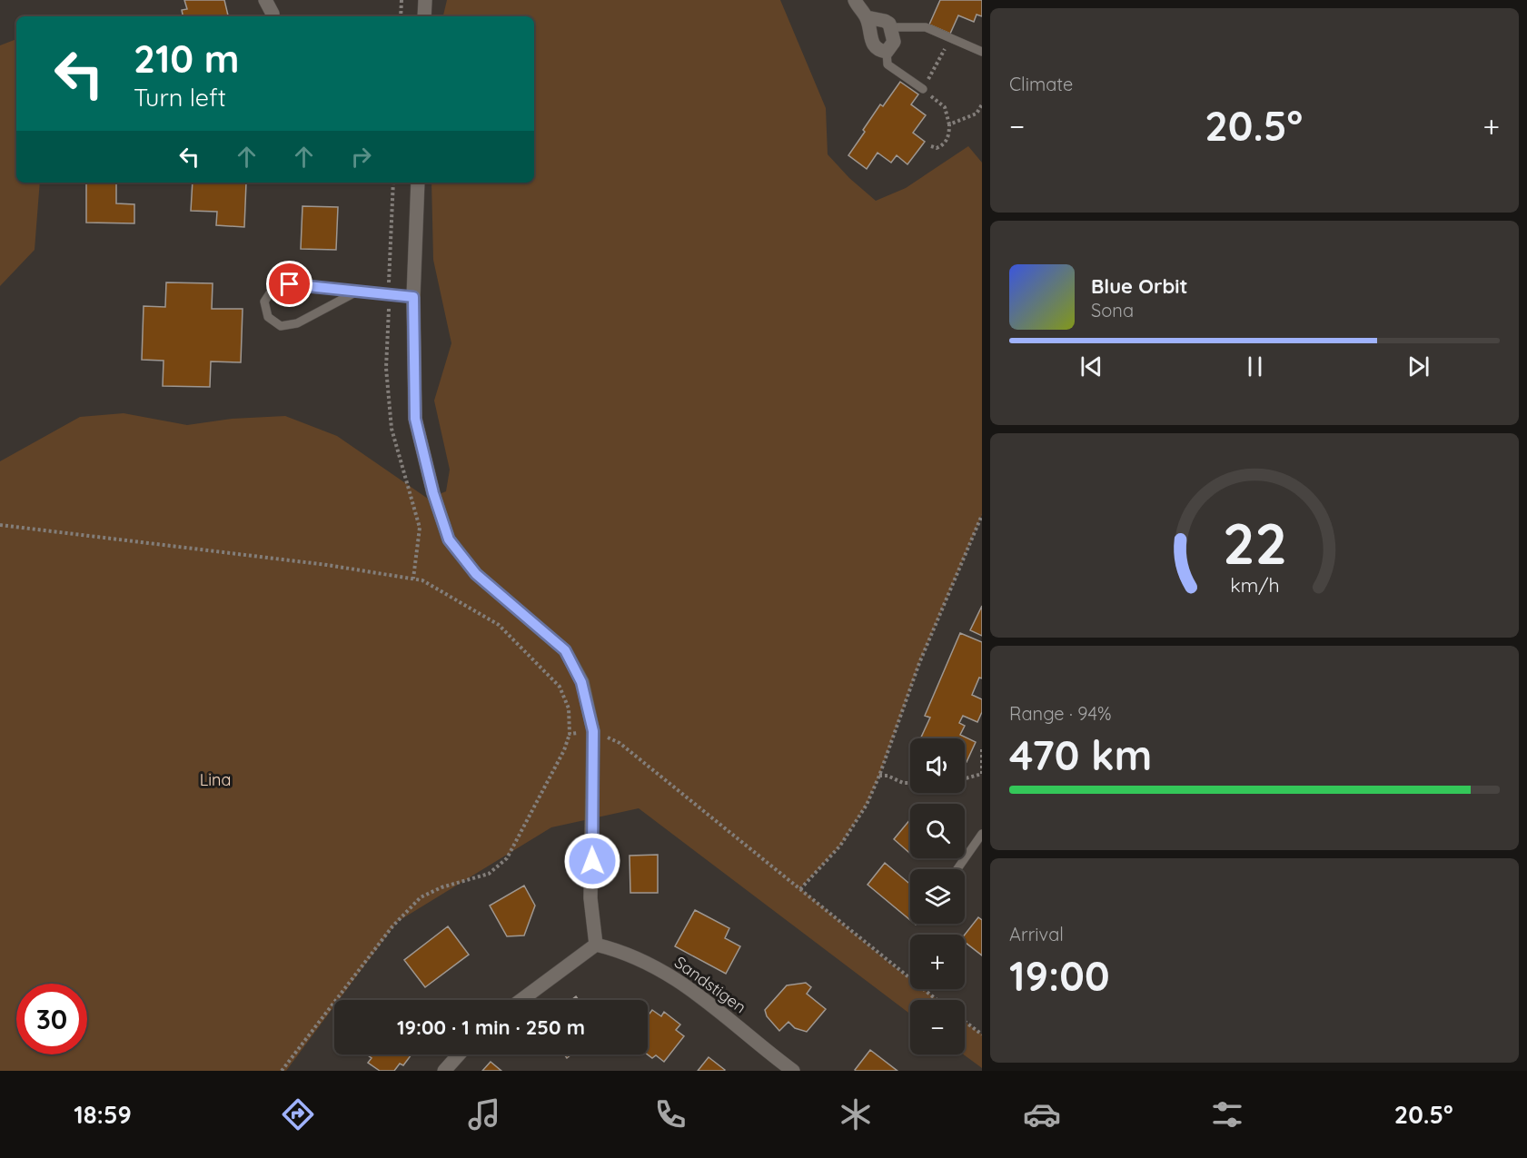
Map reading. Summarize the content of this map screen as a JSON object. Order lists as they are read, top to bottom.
{
  "streets": {
    "street": ["Sandstigen"]
  },
  "parks": ["Lina"],
  "page": {
    "tile": [
      "Climate",
      ["Range · 94%", "470 km"],
      ["Arrival", "19:00"]
    ],
    "turn": ["210 m", "Turn left"],
    "heat": ["−", "20.5°", "+"],
    "song": ["Blue Orbit", "Sona"],
    "map_buttons": ["+", "−"],
    "limit": "30",
    "trip": "19:00 · 1 min · 250 m",
    "tabs": ["18:59", "20.5°"],
    "gauge": ["22", "km/h"]
  }
}
